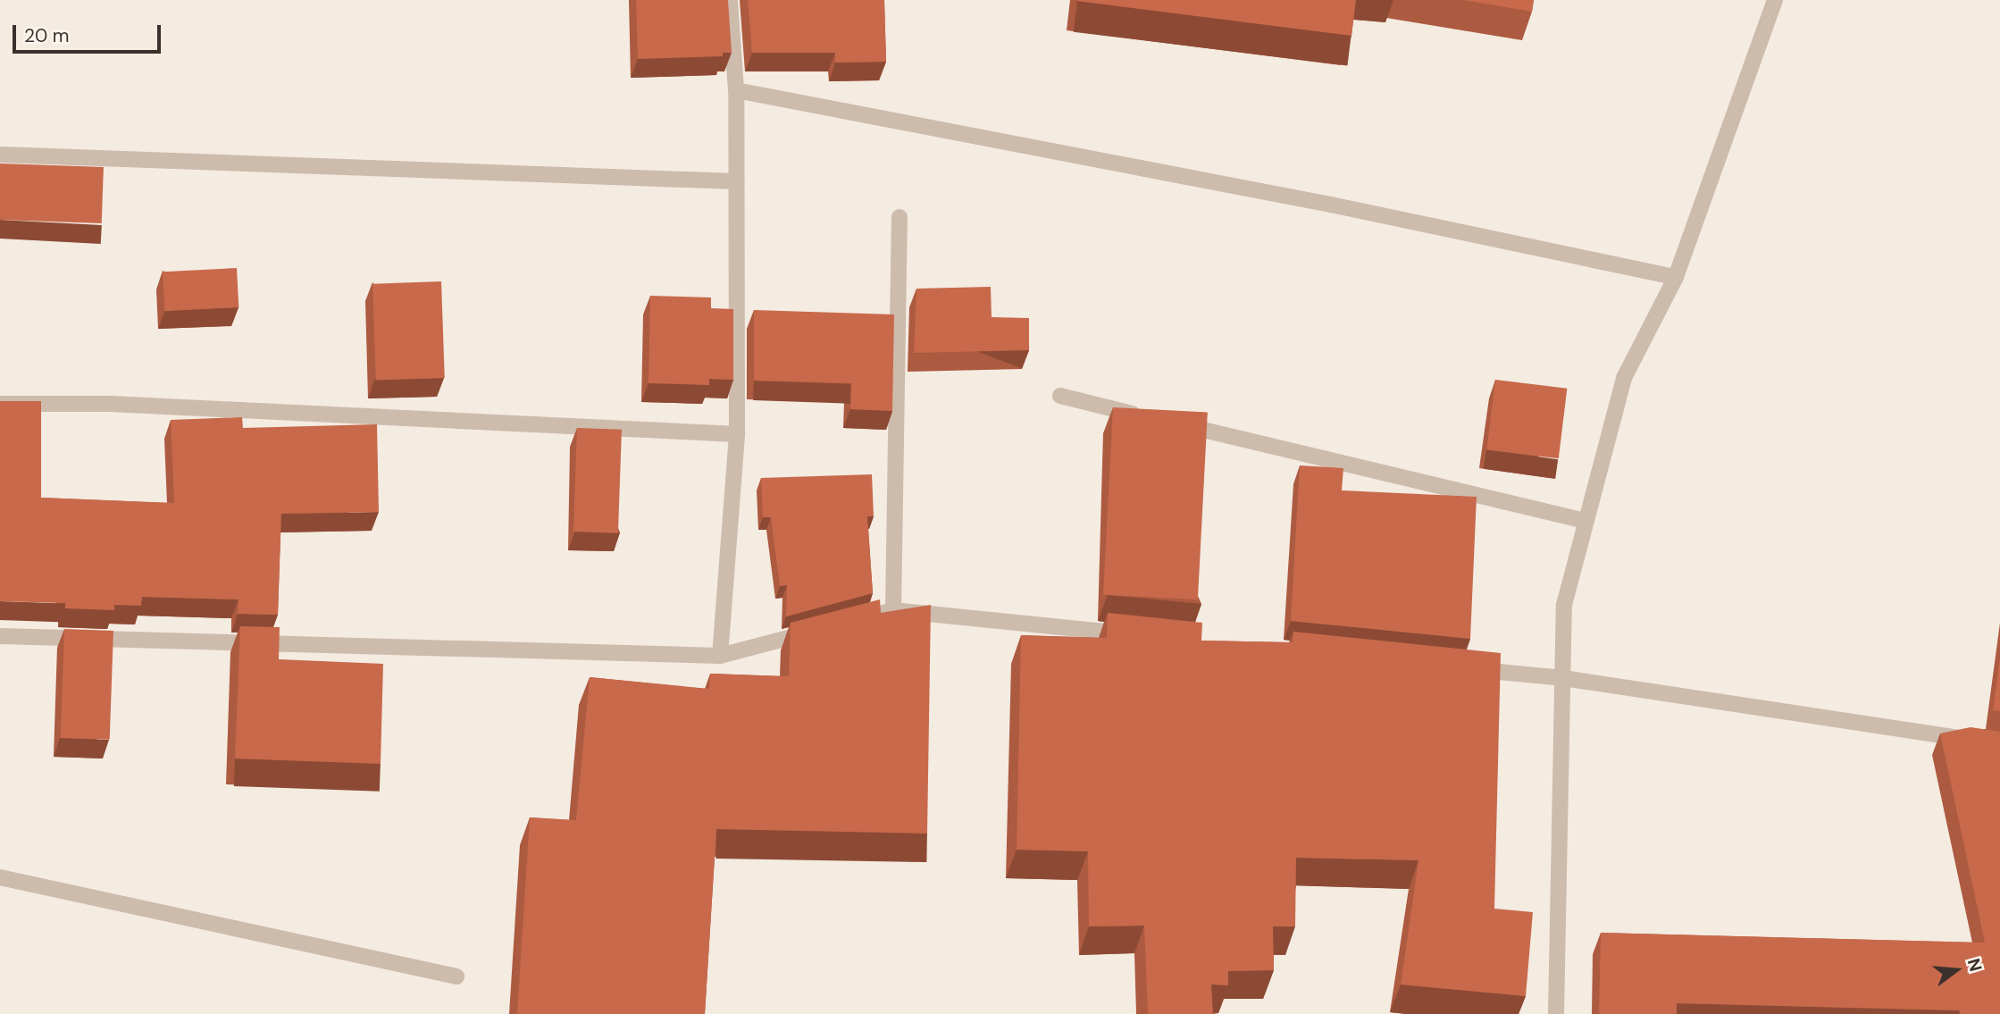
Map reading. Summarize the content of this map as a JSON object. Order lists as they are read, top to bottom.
{
  "scale_bar": "20 m",
  "north": "right"
}
